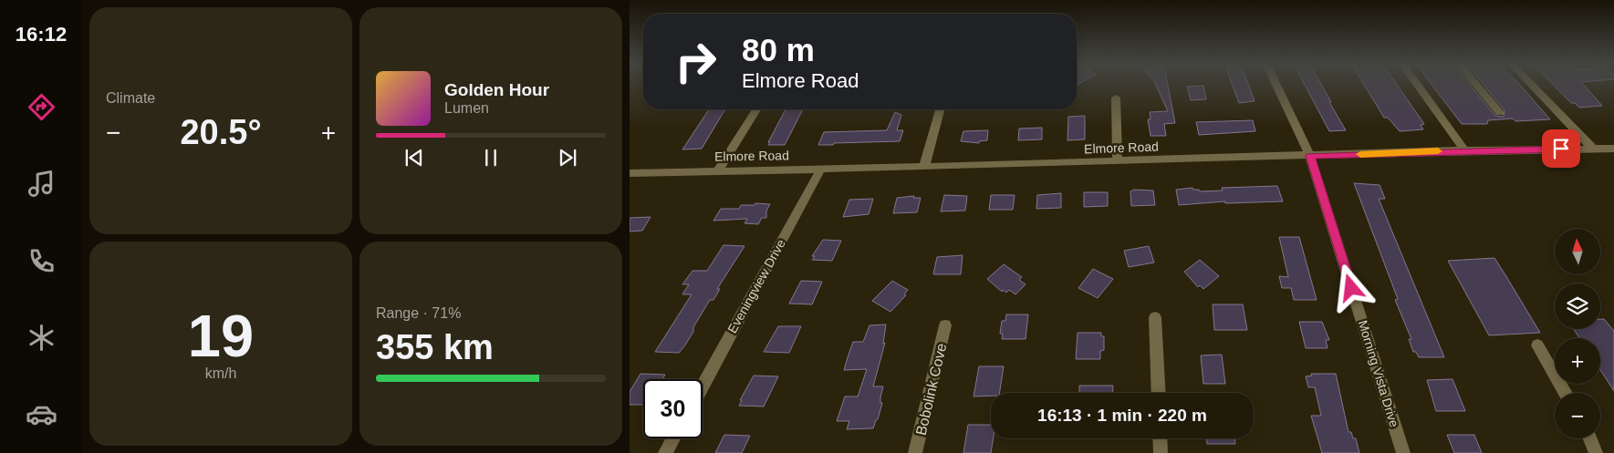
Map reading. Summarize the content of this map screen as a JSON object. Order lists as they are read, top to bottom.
{
  "streets": {
    "street": [
      "Elmore Road",
      "Eveningview Drive",
      "Morning Vista Drive",
      "Bobolink Cove"
    ]
  },
  "crossings": [
    ["Elmore Road", "Eveningview Drive"],
    ["Elmore Road", "Morning Vista Drive"]
  ],
  "north": "top",
  "page": {
    "tabs": "16:12",
    "tile": [
      "Climate",
      ["19", "km/h"],
      ["Range · 71%", "355 km"]
    ],
    "turn": ["80 m", "Elmore Road"],
    "song": ["Golden Hour", "Lumen"],
    "heat": ["−", "20.5°", "+"],
    "map_buttons": ["+", "−"],
    "limit": "30",
    "trip": "16:13 · 1 min · 220 m"
  }
}
